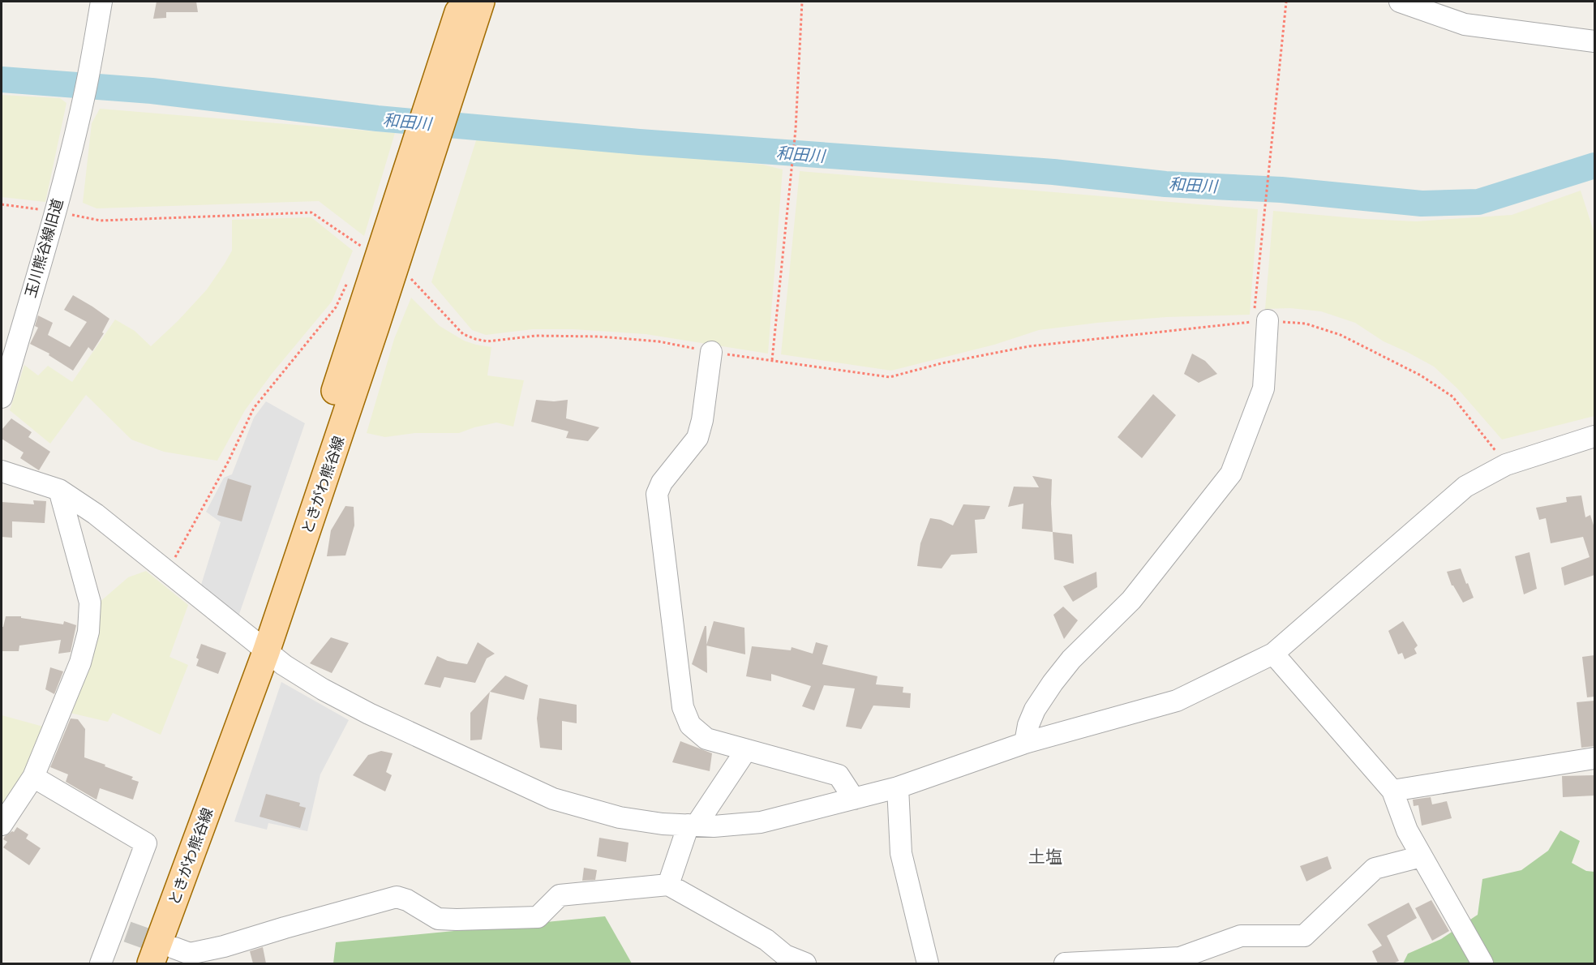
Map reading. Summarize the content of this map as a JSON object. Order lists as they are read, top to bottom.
{
  "streets": {
    "main road": ["ときがわ熊谷線"],
    "street": ["玉川熊谷線旧道"]
  },
  "districts": ["土塩"],
  "water": ["和田川"]
}
